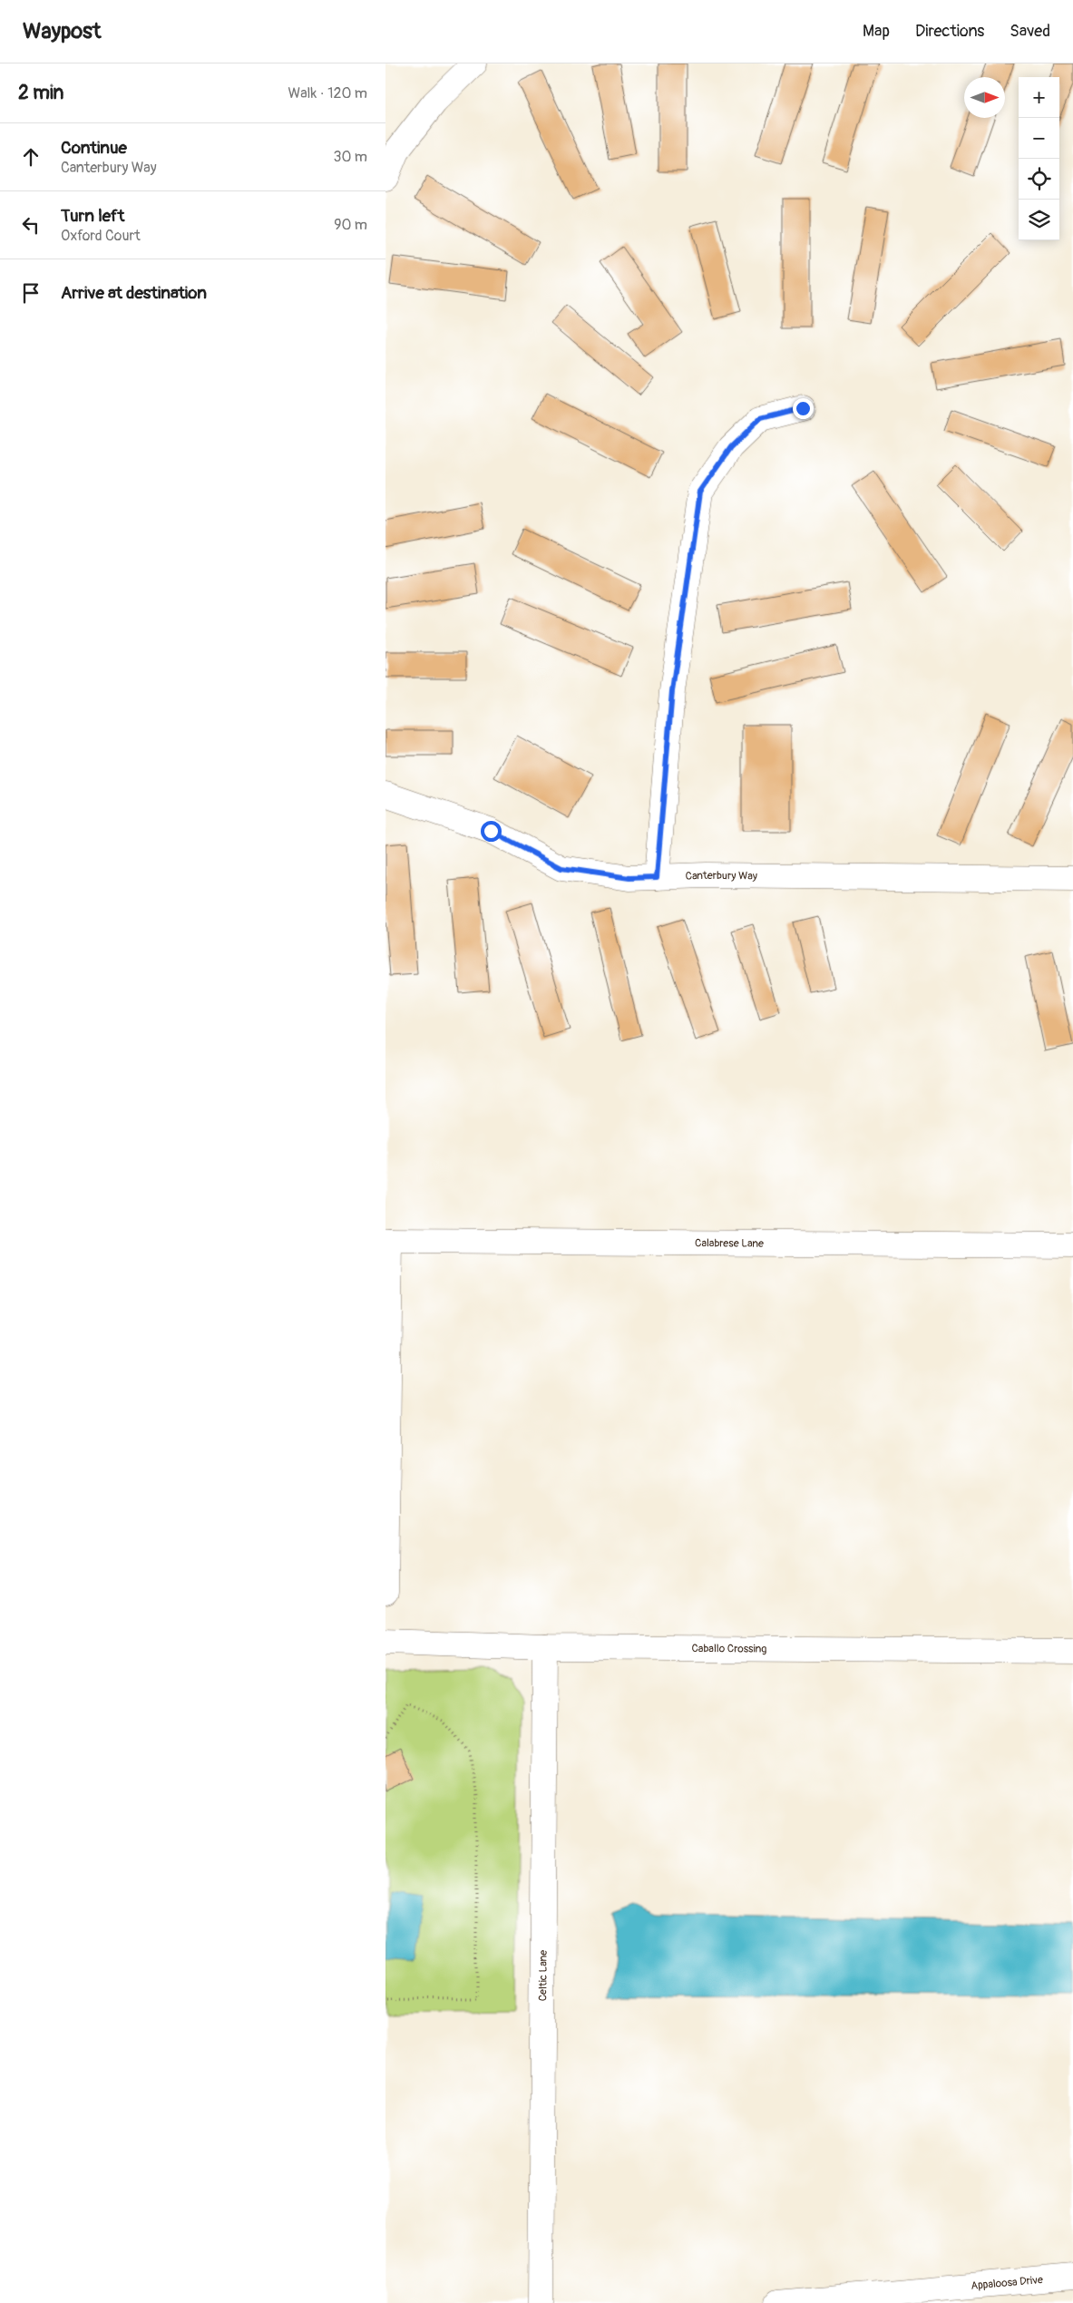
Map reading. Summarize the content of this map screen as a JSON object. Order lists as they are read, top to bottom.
{
  "streets": {
    "street": [
      "Canterbury Way",
      "Calabrese Lane",
      "Caballo Crossing",
      "Celtic Lane",
      "Appaloosa Drive"
    ]
  },
  "crossings": [
    ["Caballo Crossing", "Celtic Lane"]
  ],
  "north": "right",
  "page": {
    "header": "Waypost",
    "nav": ["Map", "Directions", "Saved"],
    "heading": ["2 min", "Walk · 120 m"],
    "map_buttons": ["+", "−"],
    "list": [
      ["Continue", "Canterbury Way", "30 m"],
      ["Turn left", "Oxford Court", "90 m"],
      "Arrive at destination"
    ]
  }
}
